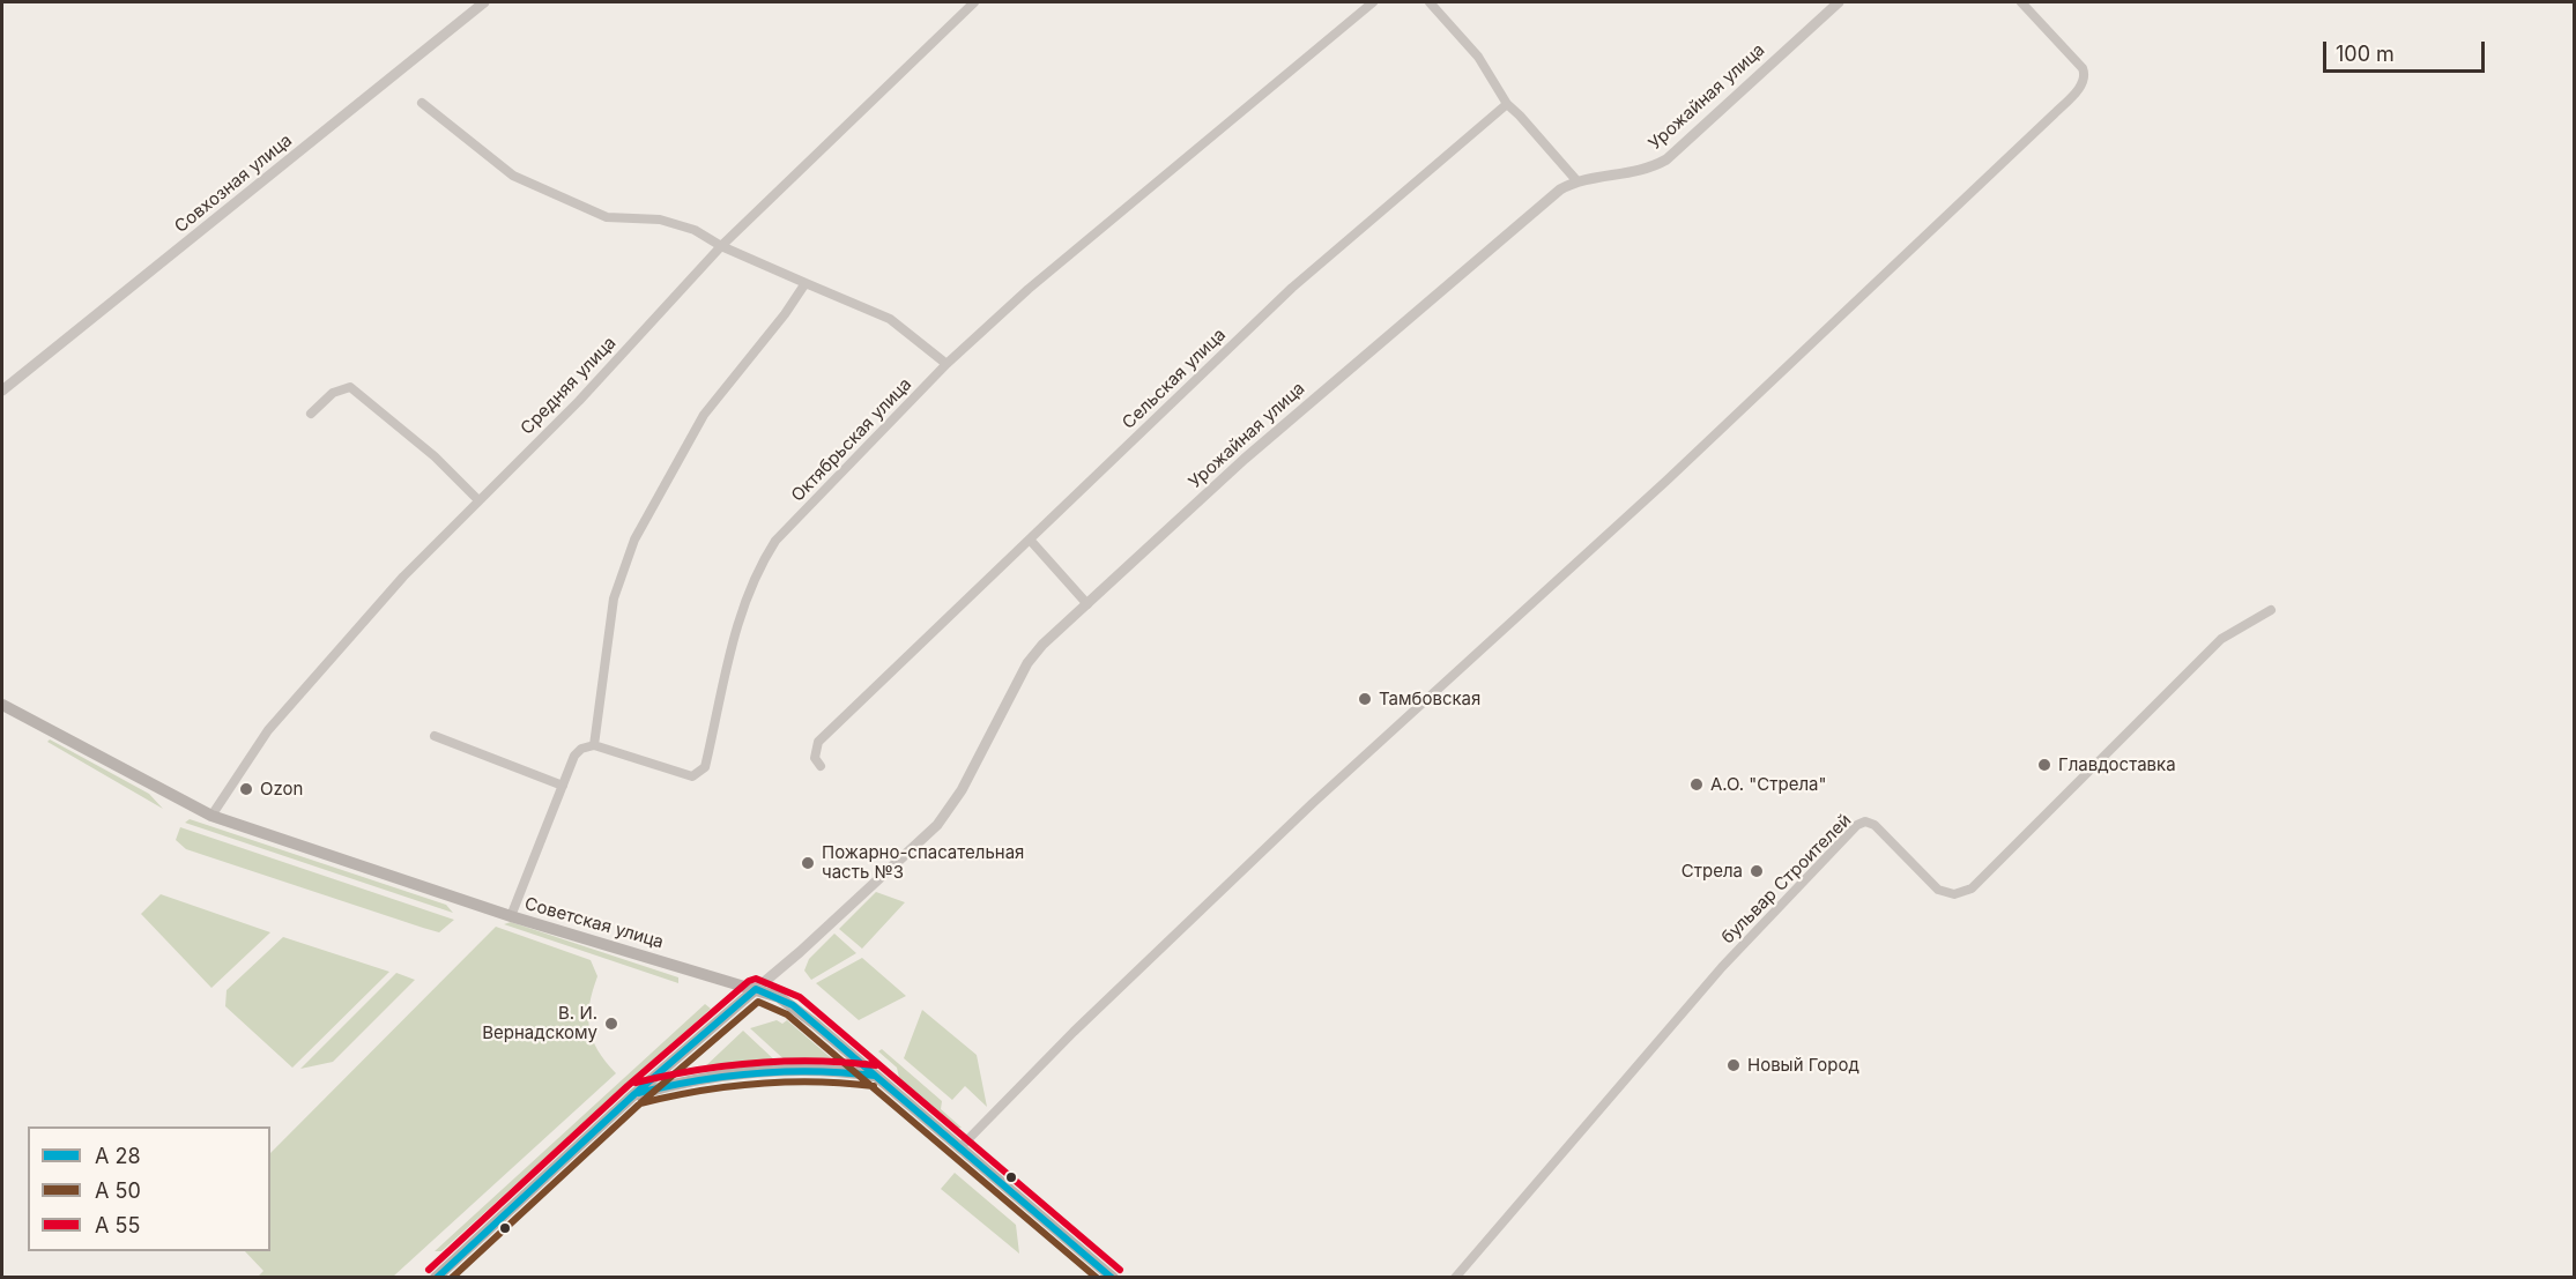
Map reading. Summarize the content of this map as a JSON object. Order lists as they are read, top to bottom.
{
  "streets": {
    "main road": ["Советская улица"],
    "street": [
      "Урожайная улица",
      "Совхозная улица",
      "Сельская улица",
      "Средняя улица",
      "Октябрьская улица",
      "бульвар Строителей"
    ]
  },
  "crossings": [
    ["Урожайная улица", "Советская улица"],
    ["Средняя улица", "Советская улица"]
  ],
  "places": [
    "Тамбовская",
    "Главдоставка",
    "А.О. \"Стрела\"",
    "Ozon",
    "Пожарно-спасательная часть №3",
    "Стрела",
    "В. И. Вернадскому",
    "Новый Город"
  ],
  "legend": ["А 28", "А 50", "А 55"],
  "scale_bar": "100 m"
}
